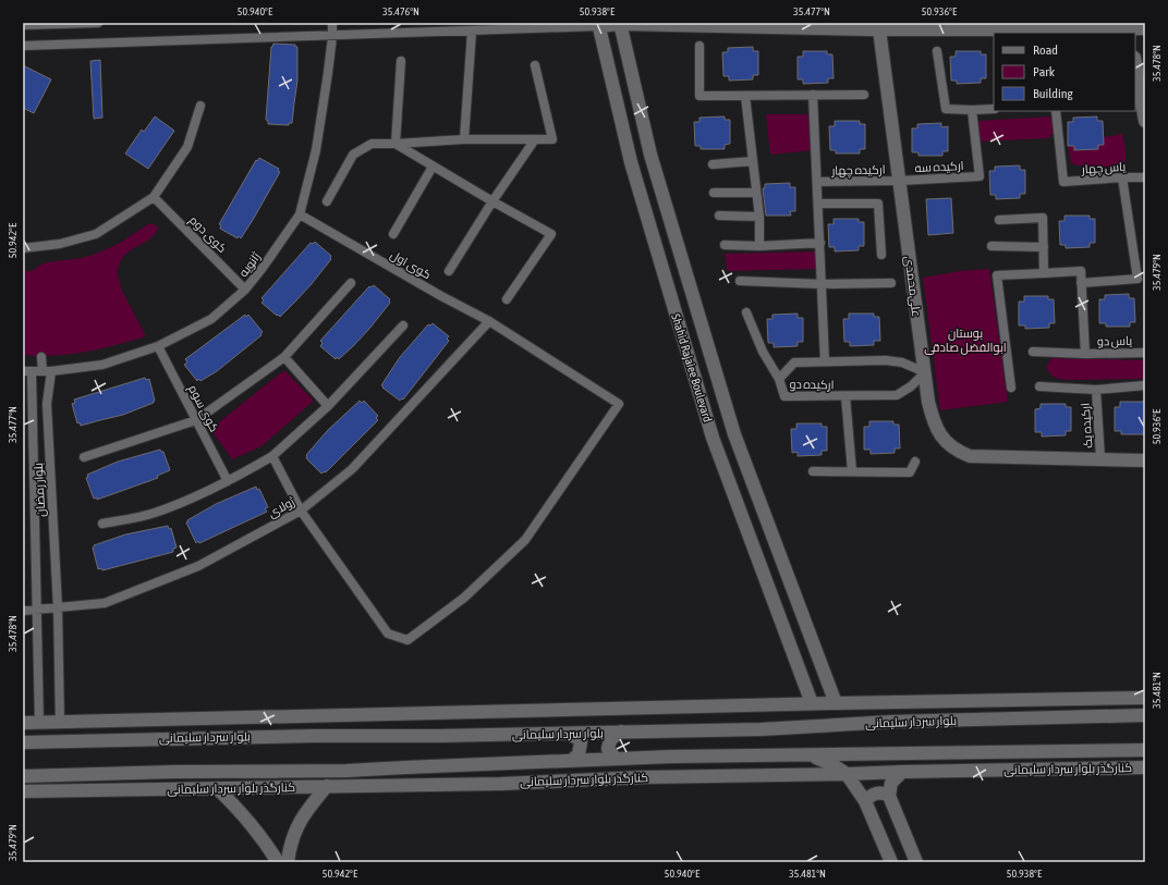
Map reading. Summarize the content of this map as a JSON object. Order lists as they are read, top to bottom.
{
  "streets": {
    "main road": [
      "علی‌محمدی",
      "Shahid Rajaiee Boulevard",
      "بلوار سردار سلیمانی",
      "کنارگذر بلوار سردار سلیمانی"
    ],
    "street": [
      "ارکیده سه",
      "یاس چهار",
      "ارکیده چهار",
      "کوی دوم",
      "ژانویه",
      "کوی اول",
      "یاس دو",
      "ارکیده دو",
      "کوی سوم",
      "ارکیده یک",
      "بلوار رمضان",
      "ژولای"
    ]
  },
  "crossings": [
    ["ارکیده سه", "ارکیده چهار"],
    ["ارکیده سه", "علی‌محمدی"],
    ["ارکیده چهار", "علی‌محمدی"],
    ["کوی دوم", "ژانویه"],
    ["ژانویه", "کوی اول"],
    ["ژانویه", "کوی سوم"],
    ["ژانویه", "بلوار رمضان"],
    ["کوی اول", "ژولای"],
    ["علی‌محمدی", "ارکیده دو"],
    ["علی‌محمدی", "ارکیده یک"],
    ["بلوار رمضان", "ژولای"]
  ],
  "parks": ["بوستان ابوالفضل صادقی"],
  "legend": ["Road", "Park", "Building"],
  "coordinates": [
    "50.940°E",
    "35.476°N",
    "50.938°E",
    "35.477°N",
    "50.936°E",
    "35.478°N",
    "50.942°E",
    "35.479°N",
    "35.481°N"
  ]
}
